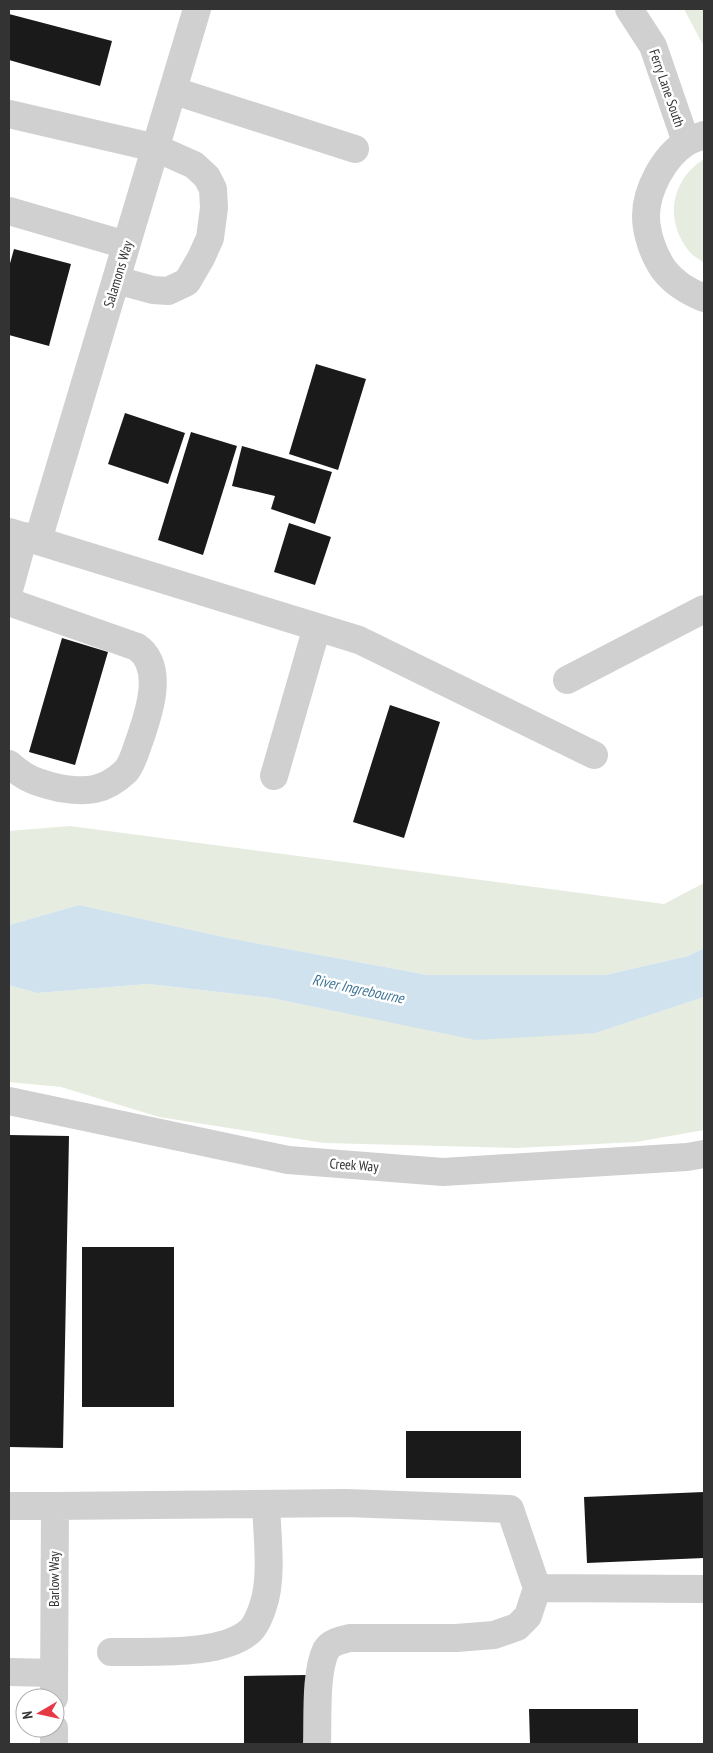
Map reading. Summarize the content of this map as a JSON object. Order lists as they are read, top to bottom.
{
  "streets": {
    "street": [
      "Ferry Lane South",
      "Salamons Way",
      "Creek Way",
      "Barlow Way"
    ]
  },
  "water": ["River Ingrebourne"],
  "north": "left"
}
